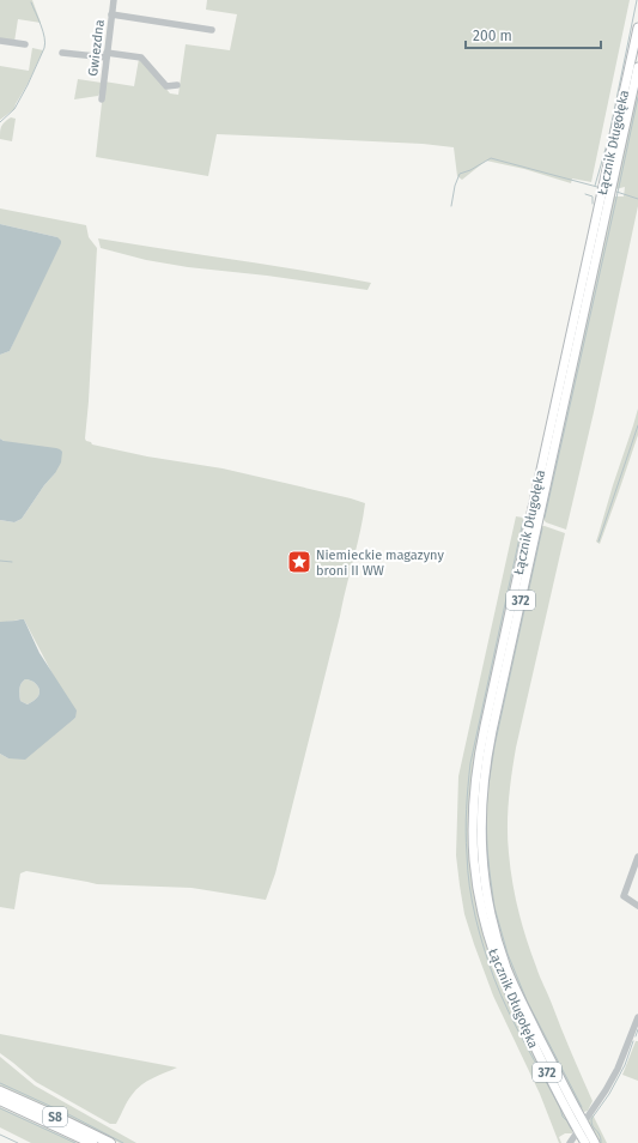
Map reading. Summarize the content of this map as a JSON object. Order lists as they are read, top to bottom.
{
  "streets": {
    "highway": ["S8"],
    "main road": ["Łącznik Długołęka", "372"],
    "street": ["Gwiezdna"]
  },
  "places": {
    "place": ["Niemieckie magazyny broni II WW"]
  },
  "scale_bar": "200 m"
}
